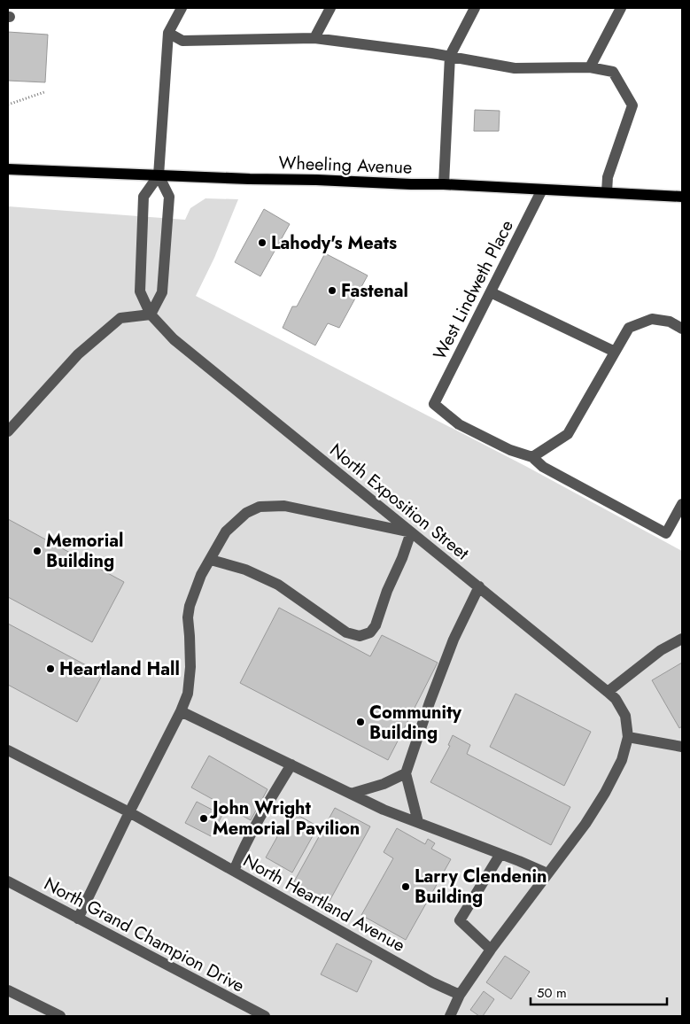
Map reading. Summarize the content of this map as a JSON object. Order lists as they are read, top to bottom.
{
  "streets": {
    "main road": ["Wheeling Avenue"],
    "street": [
      "West Lindweth Place",
      "North Exposition Street",
      "North Heartland Avenue",
      "North Grand Champion Drive"
    ]
  },
  "crossings": [
    ["Wheeling Avenue", "West Lindweth Place"],
    ["Wheeling Avenue", "North Exposition Street"]
  ],
  "places": [
    "Lahody's Meats",
    "Fastenal",
    "Memorial Building",
    "Heartland Hall",
    "Community Building",
    "John Wright Memorial Pavilion",
    "Larry Clendenin Building"
  ],
  "scale_bar": "50 m"
}
